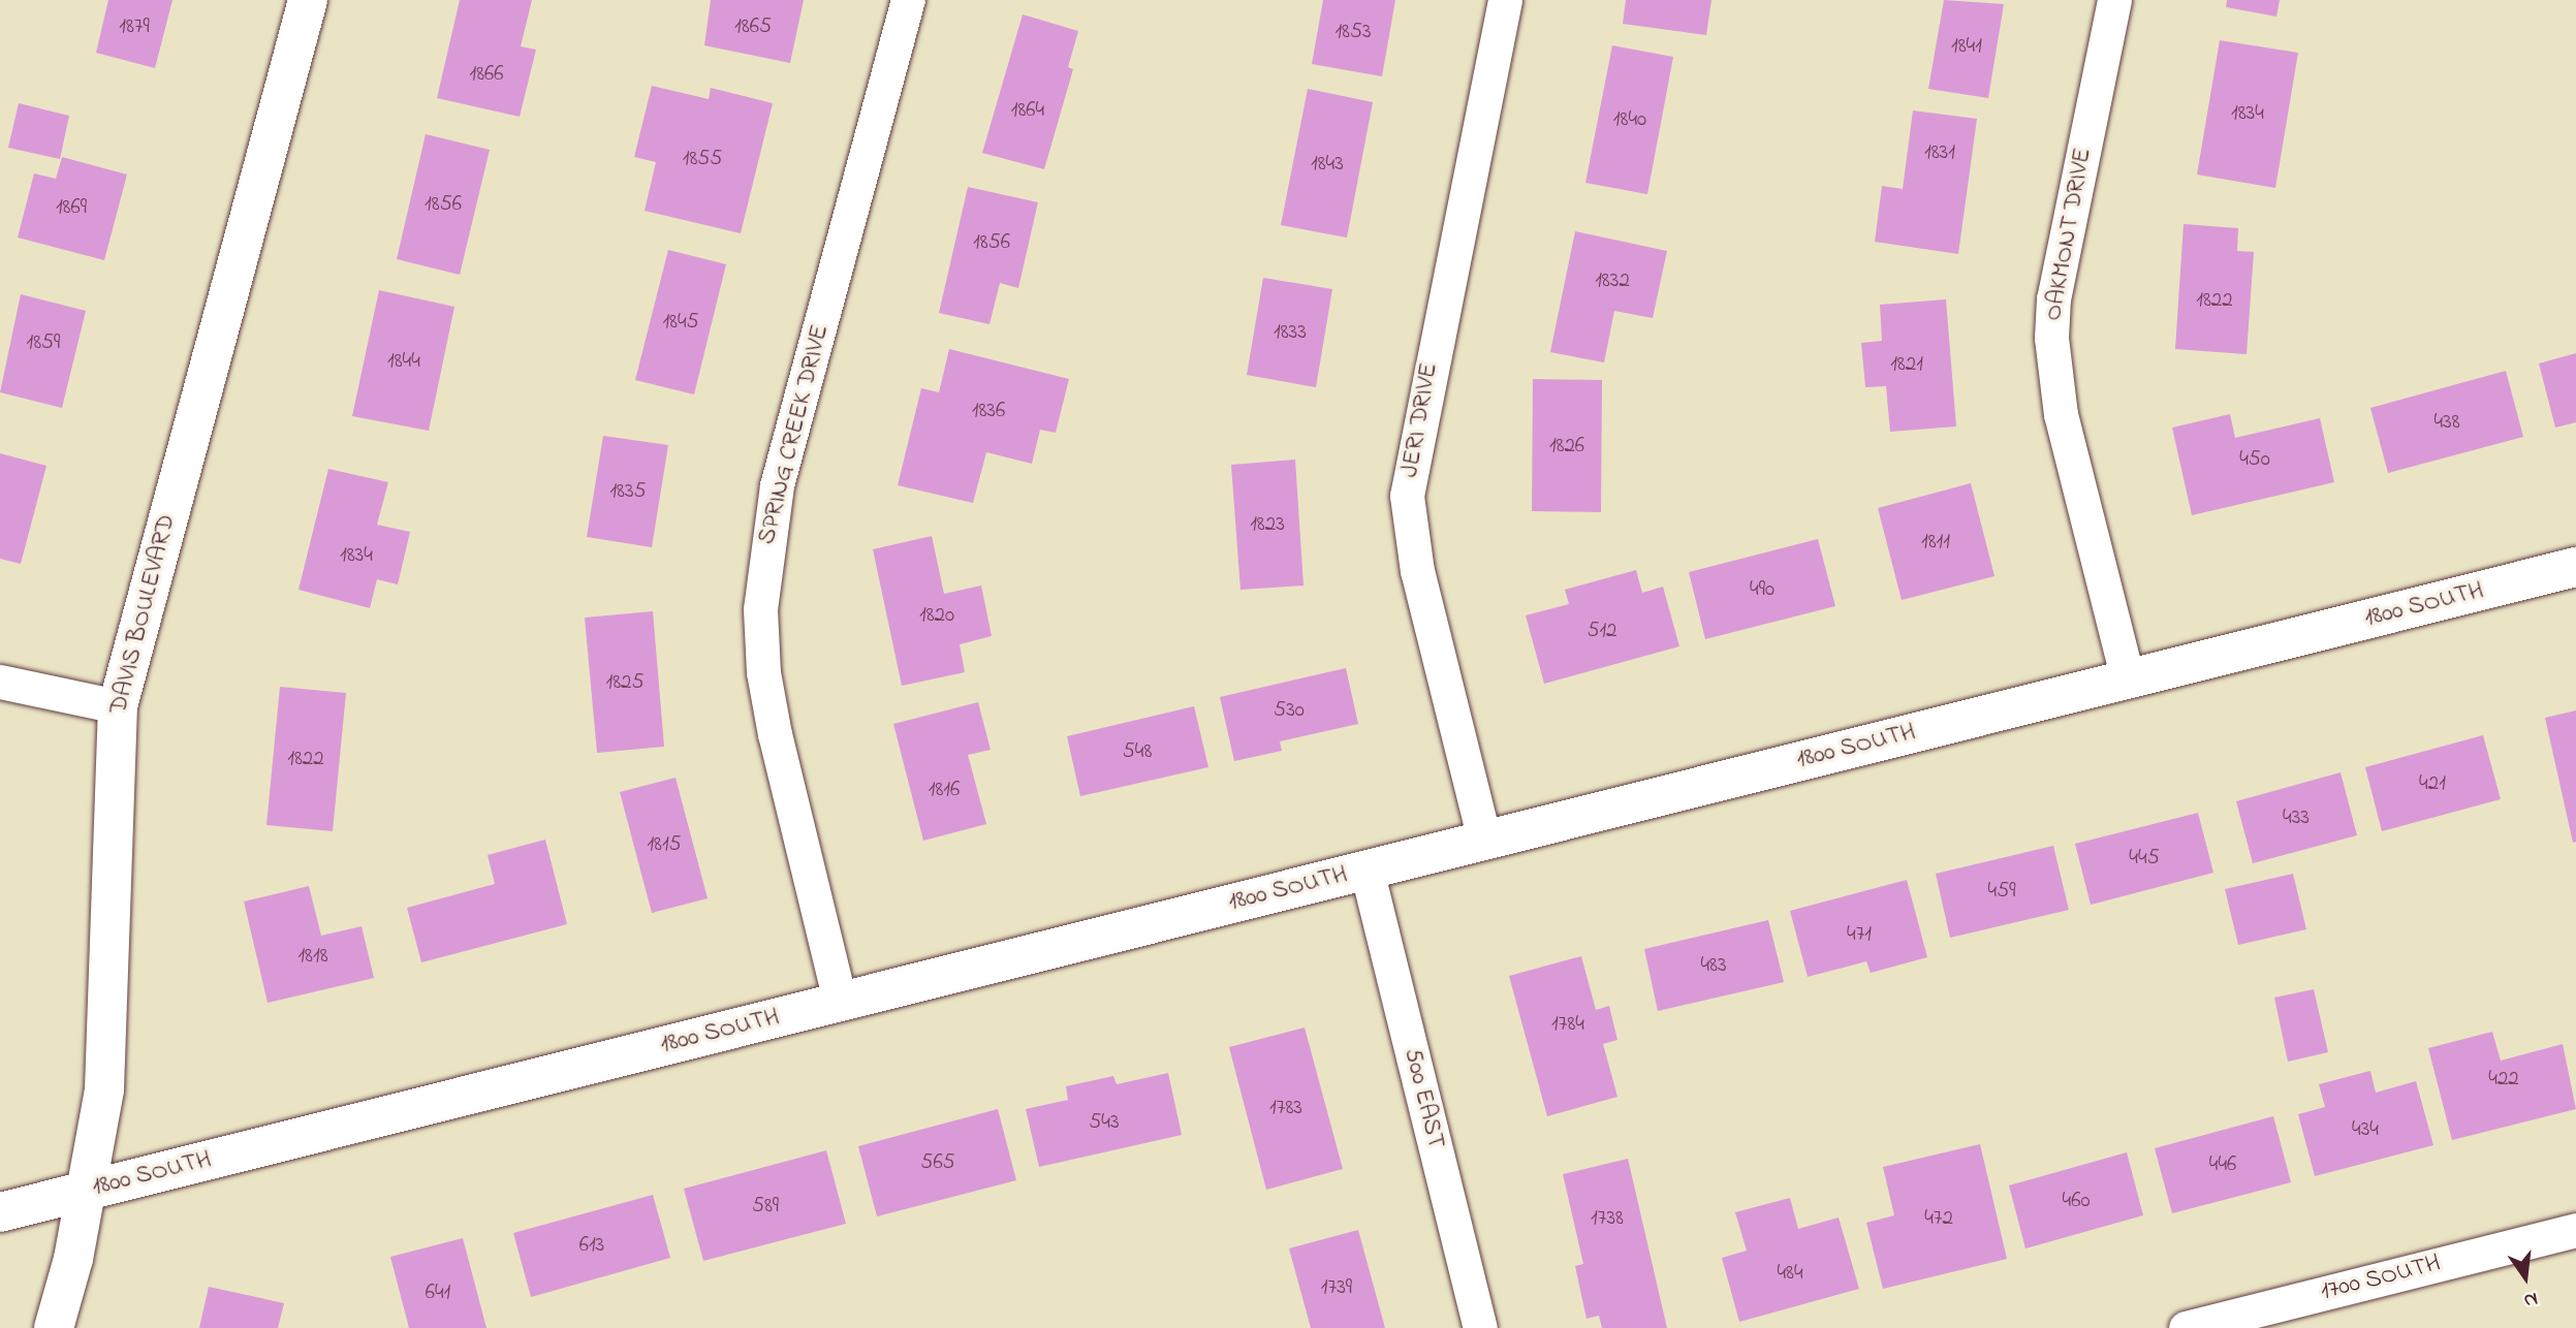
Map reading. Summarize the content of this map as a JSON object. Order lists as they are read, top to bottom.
{
  "streets": {
    "main road": ["1800 SOUTH", "DAVIS BOULEVARD"],
    "street": [
      "OAKMONT DRIVE",
      "JERI DRIVE",
      "SPRING CREEK DRIVE",
      "500 EAST",
      "1700 SOUTH"
    ]
  },
  "crossings": [
    ["OAKMONT DRIVE", "1800 SOUTH"],
    ["JERI DRIVE", "1800 SOUTH"],
    ["SPRING CREEK DRIVE", "1800 SOUTH"],
    ["1800 SOUTH", "DAVIS BOULEVARD"],
    ["1800 SOUTH", "500 EAST"]
  ],
  "house_numbers": [
    "1879",
    "1865",
    "1853",
    "1841",
    "1866",
    "1864",
    "1834",
    "1840",
    "1831",
    "1855",
    "1843",
    "1856",
    "1869",
    "1856",
    "1832",
    "1822",
    "1845",
    "1833",
    "1859",
    "1844",
    "1821",
    "1836",
    "438",
    "1826",
    "450",
    "1835",
    "1823",
    "1811",
    "1834",
    "490",
    "1820",
    "512",
    "1825",
    "530",
    "548",
    "1822",
    "421",
    "1816",
    "433",
    "1815",
    "445",
    "459",
    "471",
    "1818",
    "483",
    "1784",
    "422",
    "1783",
    "543",
    "434",
    "565",
    "446",
    "460",
    "589",
    "1738",
    "472",
    "613",
    "484",
    "1739",
    "641"
  ],
  "north": "bottom"
}
